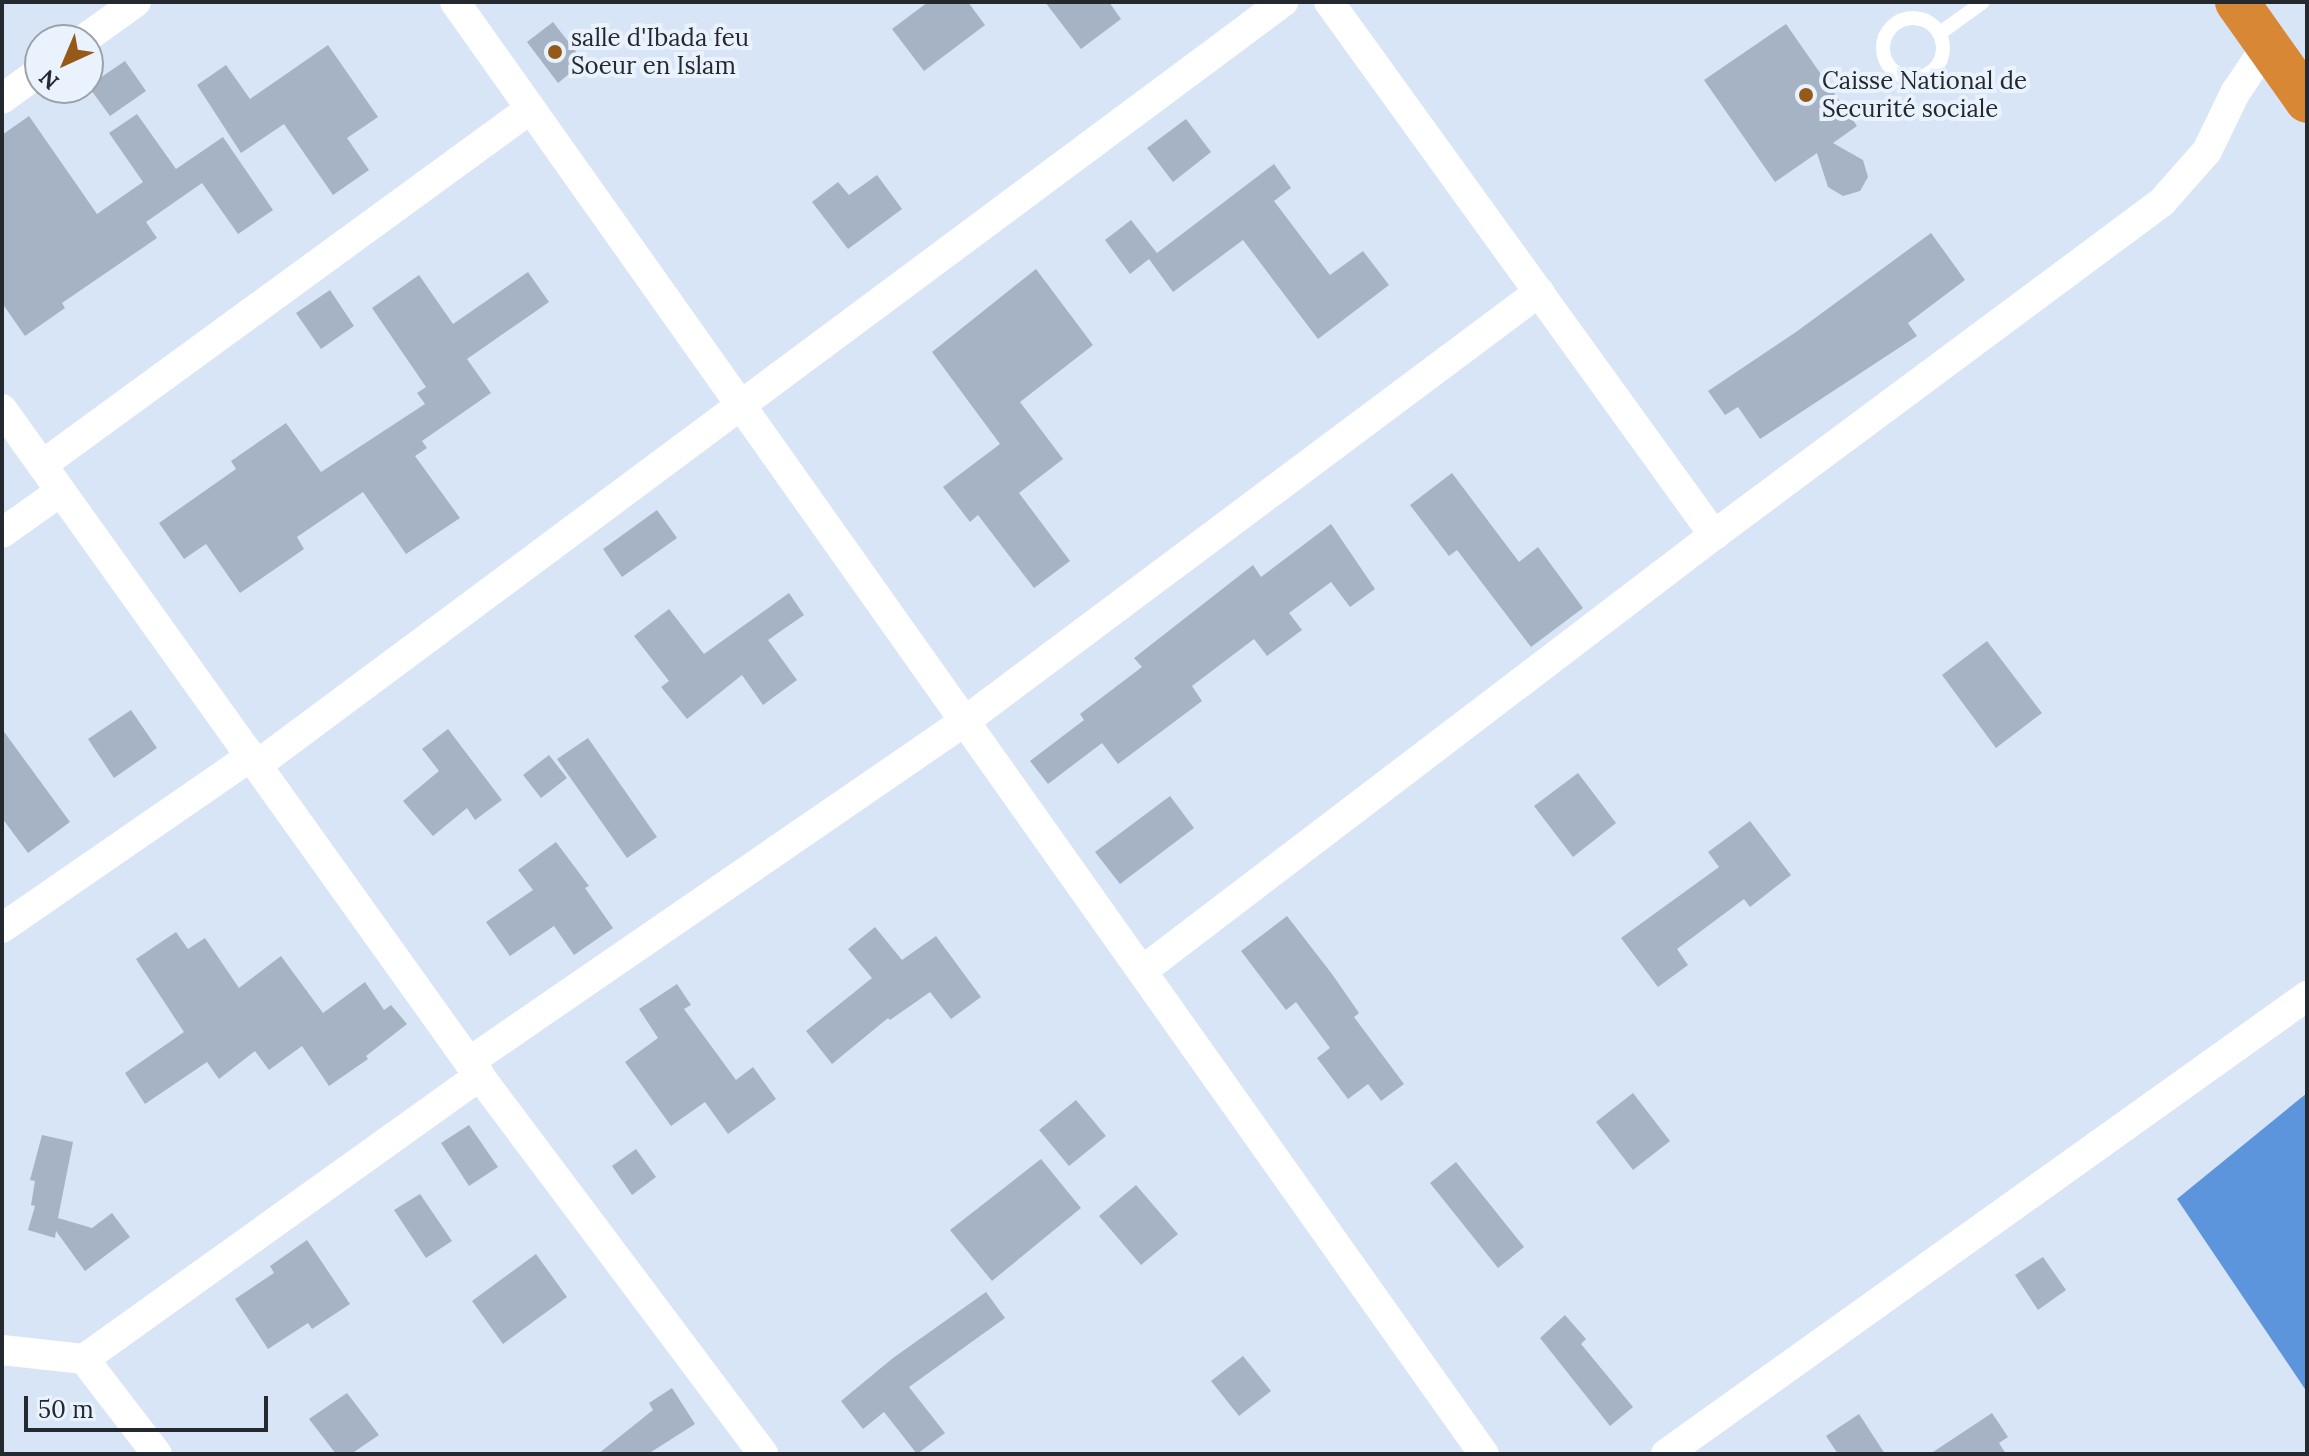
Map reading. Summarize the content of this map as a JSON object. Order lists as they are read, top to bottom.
{
  "places": ["salle d'Ibada feu Soeur en Islam", "Caisse National de Securité sociale"],
  "scale_bar": "50 m",
  "north": "bottom left"
}
